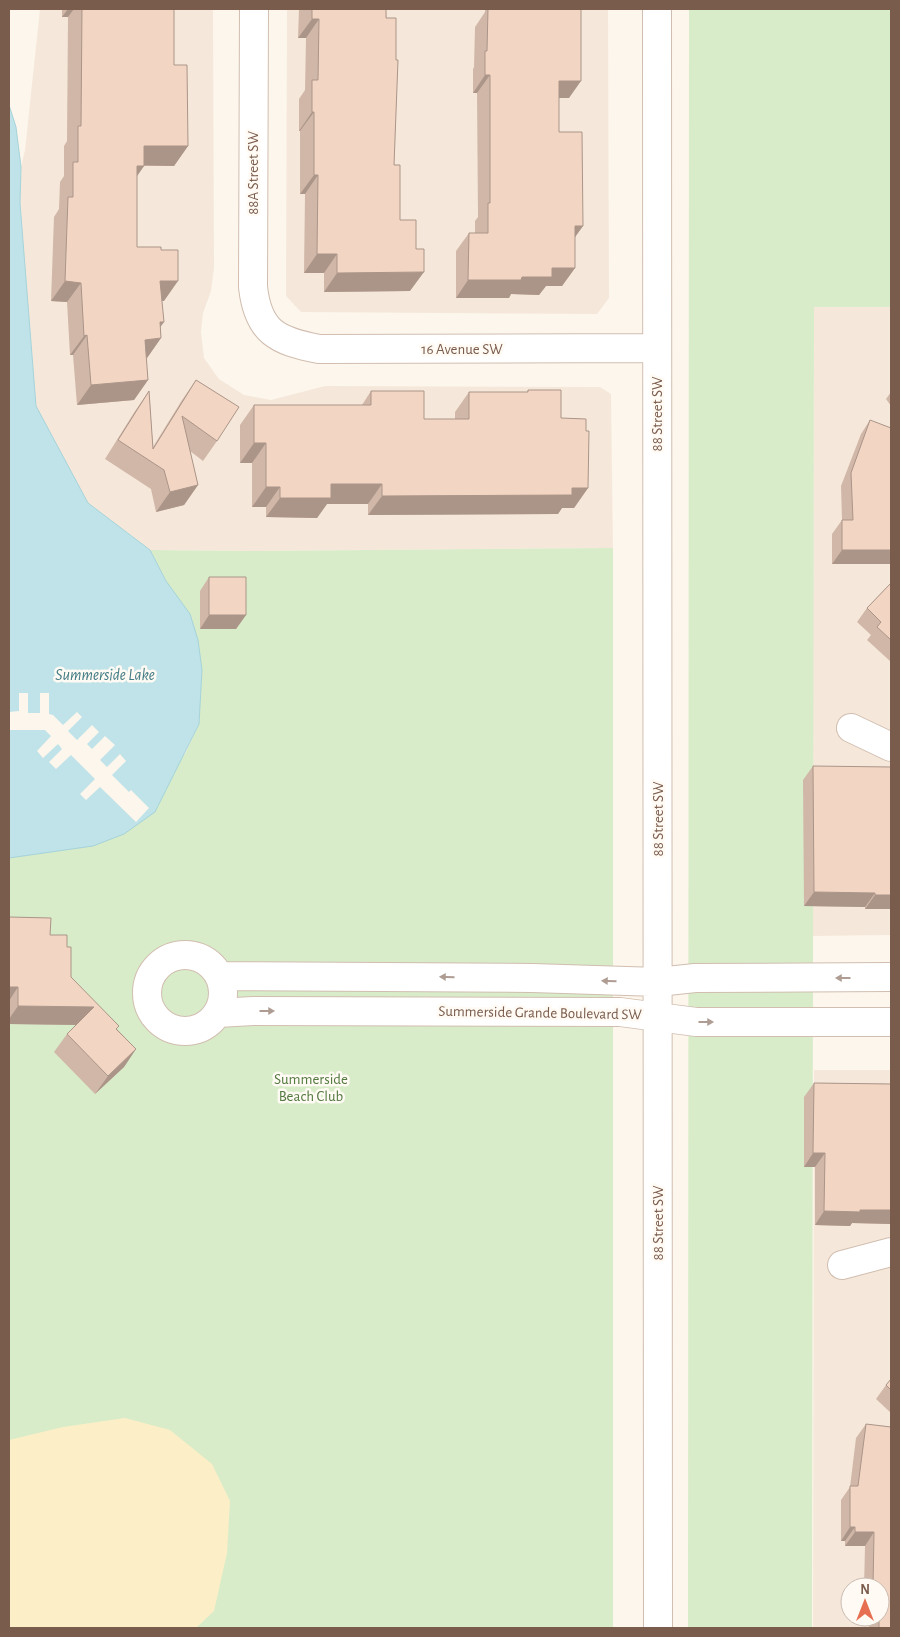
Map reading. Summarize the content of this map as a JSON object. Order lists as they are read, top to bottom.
{
  "streets": {
    "street": [
      "88A Street SW",
      "16 Avenue SW",
      "88 Street SW",
      "Summerside Grande Boulevard SW"
    ]
  },
  "crossings": [
    ["88A Street SW", "16 Avenue SW"],
    ["16 Avenue SW", "88 Street SW"],
    ["88 Street SW", "Summerside Grande Boulevard SW"]
  ],
  "water": ["Summerside Lake"],
  "parks": ["Summerside Beach Club"],
  "north": "top"
}
